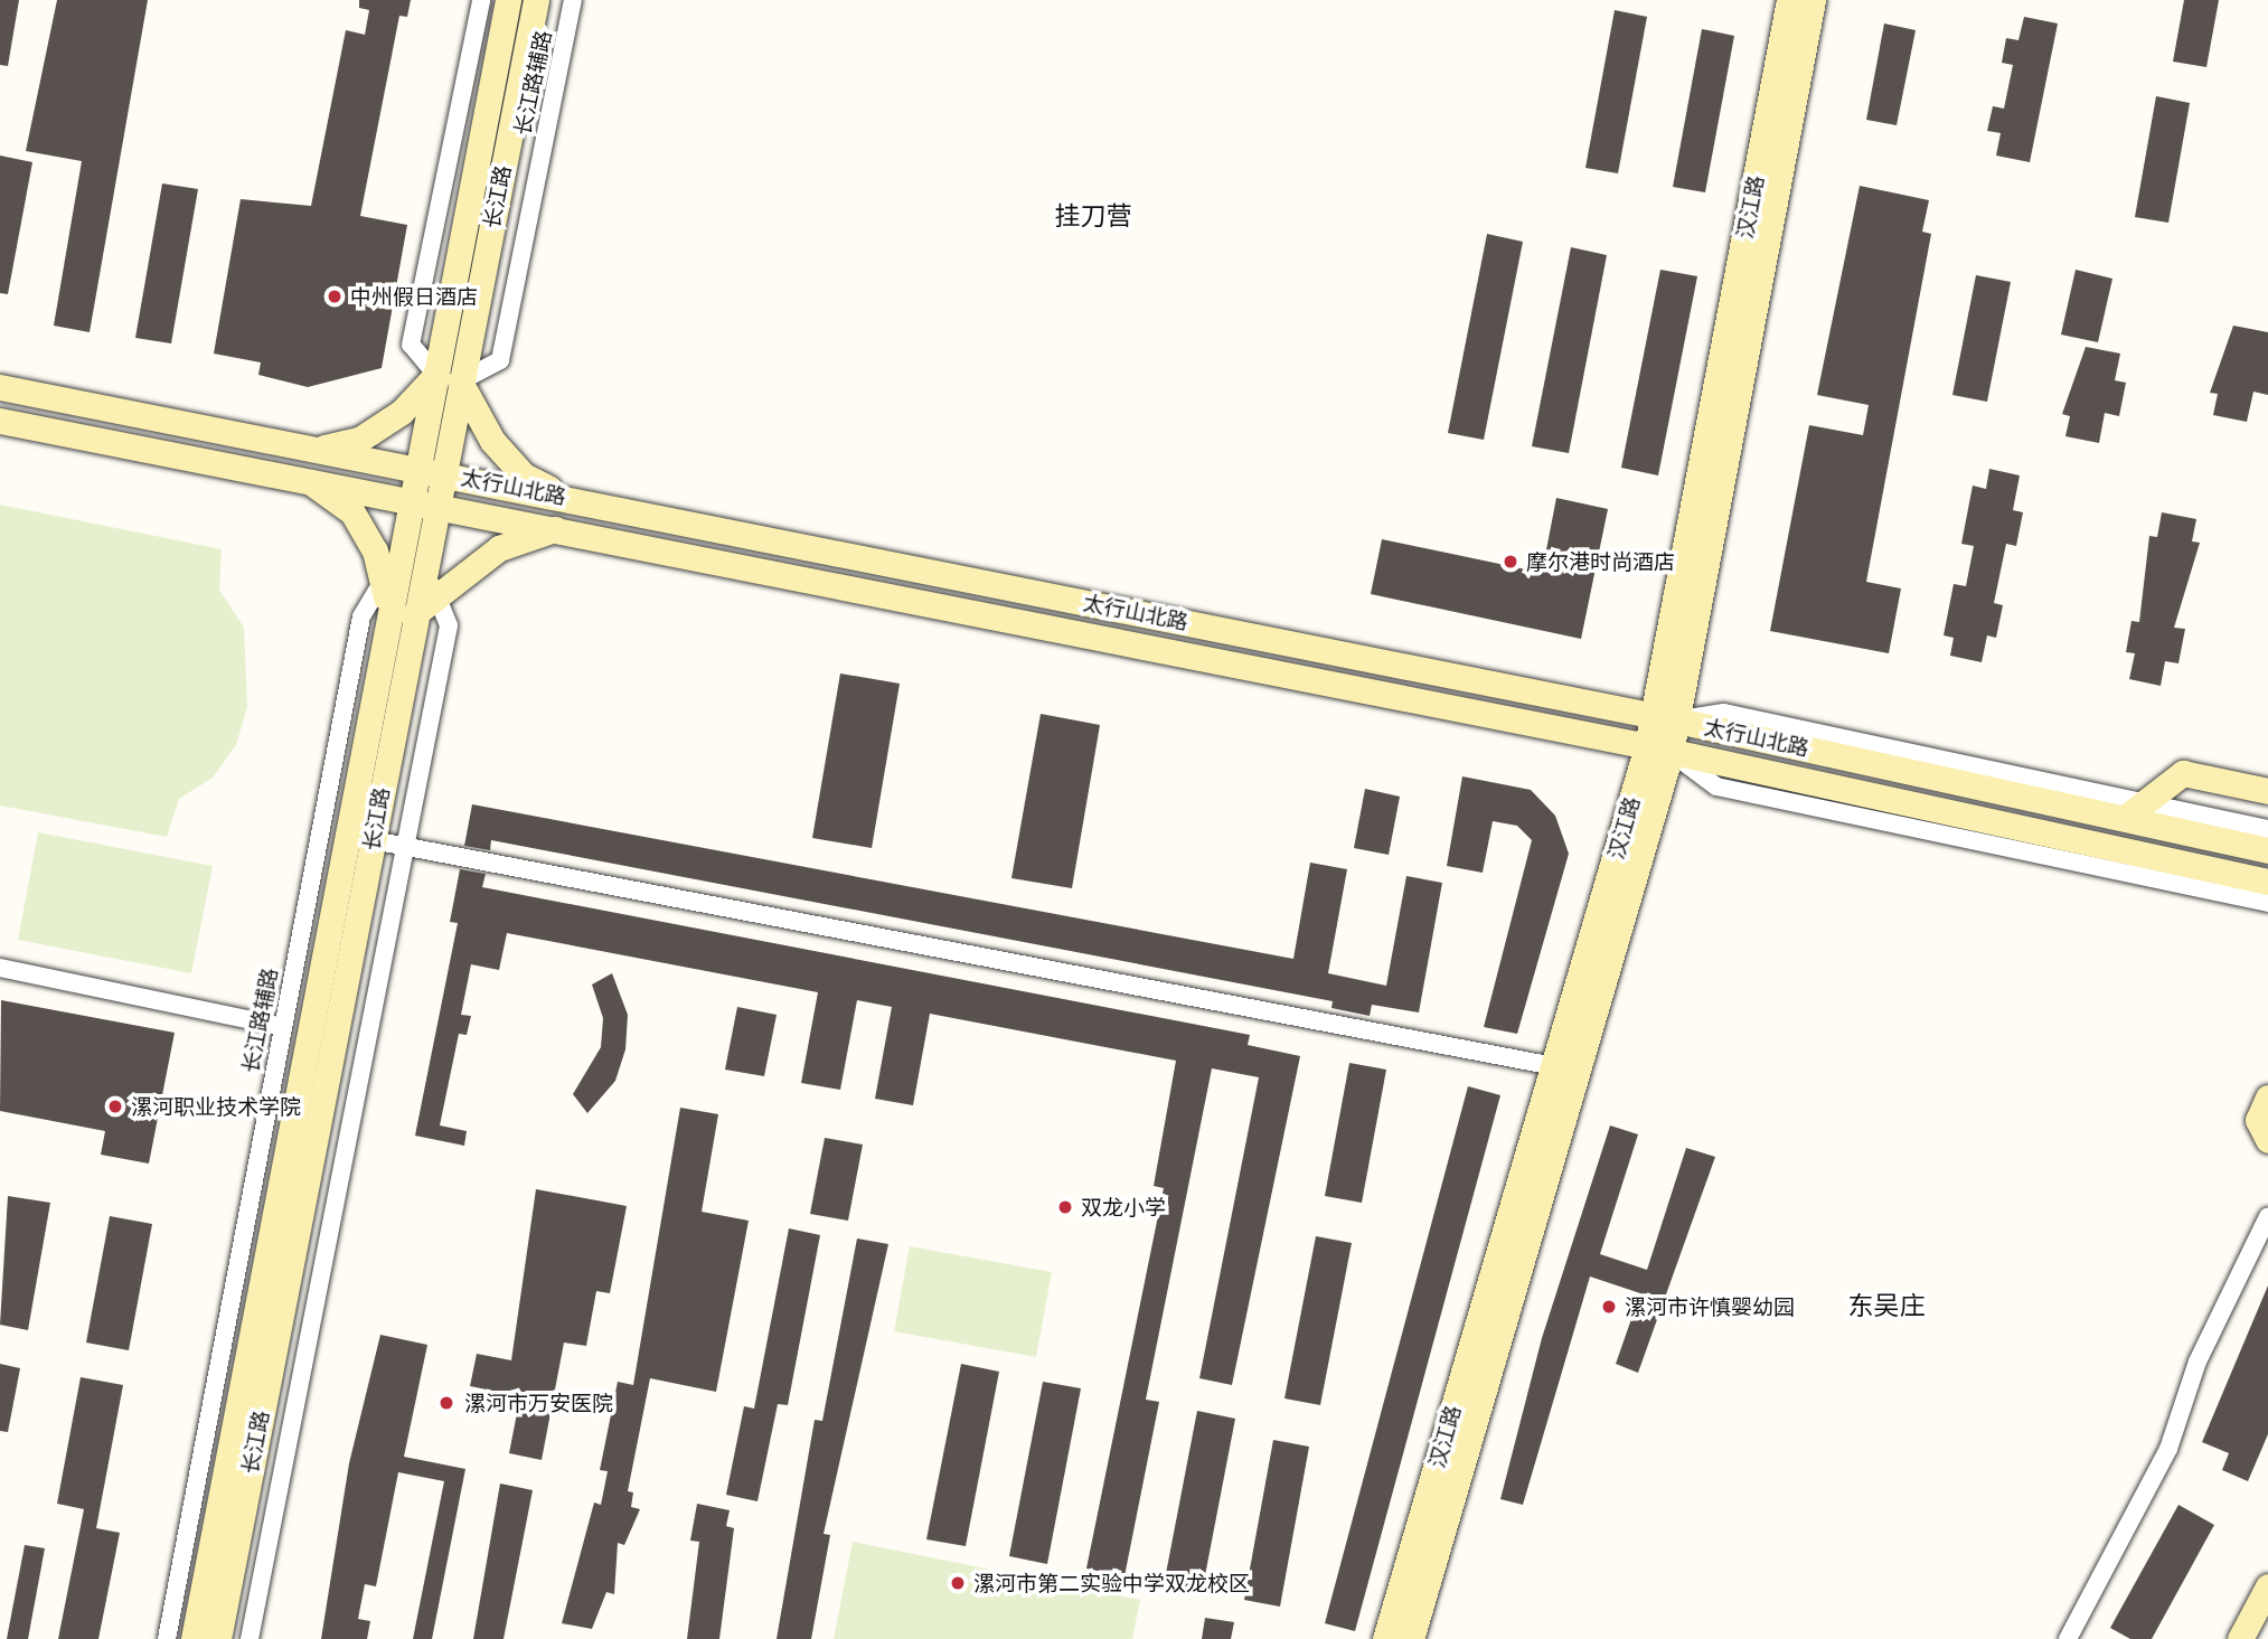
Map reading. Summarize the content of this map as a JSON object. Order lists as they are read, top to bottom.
{
  "streets": {
    "main road": ["长江路", "汉江路", "太行山北路"],
    "street": ["长江路辅路"]
  },
  "crossings": [
    ["长江路辅路", "长江路"],
    ["长江路", "太行山北路"],
    ["汉江路", "太行山北路"]
  ],
  "districts": ["挂刀营", "东吴庄"],
  "places": [
    "中州假日酒店",
    "摩尔港时尚酒店",
    "漯河职业技术学院",
    "双龙小学",
    "漯河市许慎婴幼园",
    "漯河市万安医院",
    "漯河市第二实验中学双龙校区"
  ]
}
